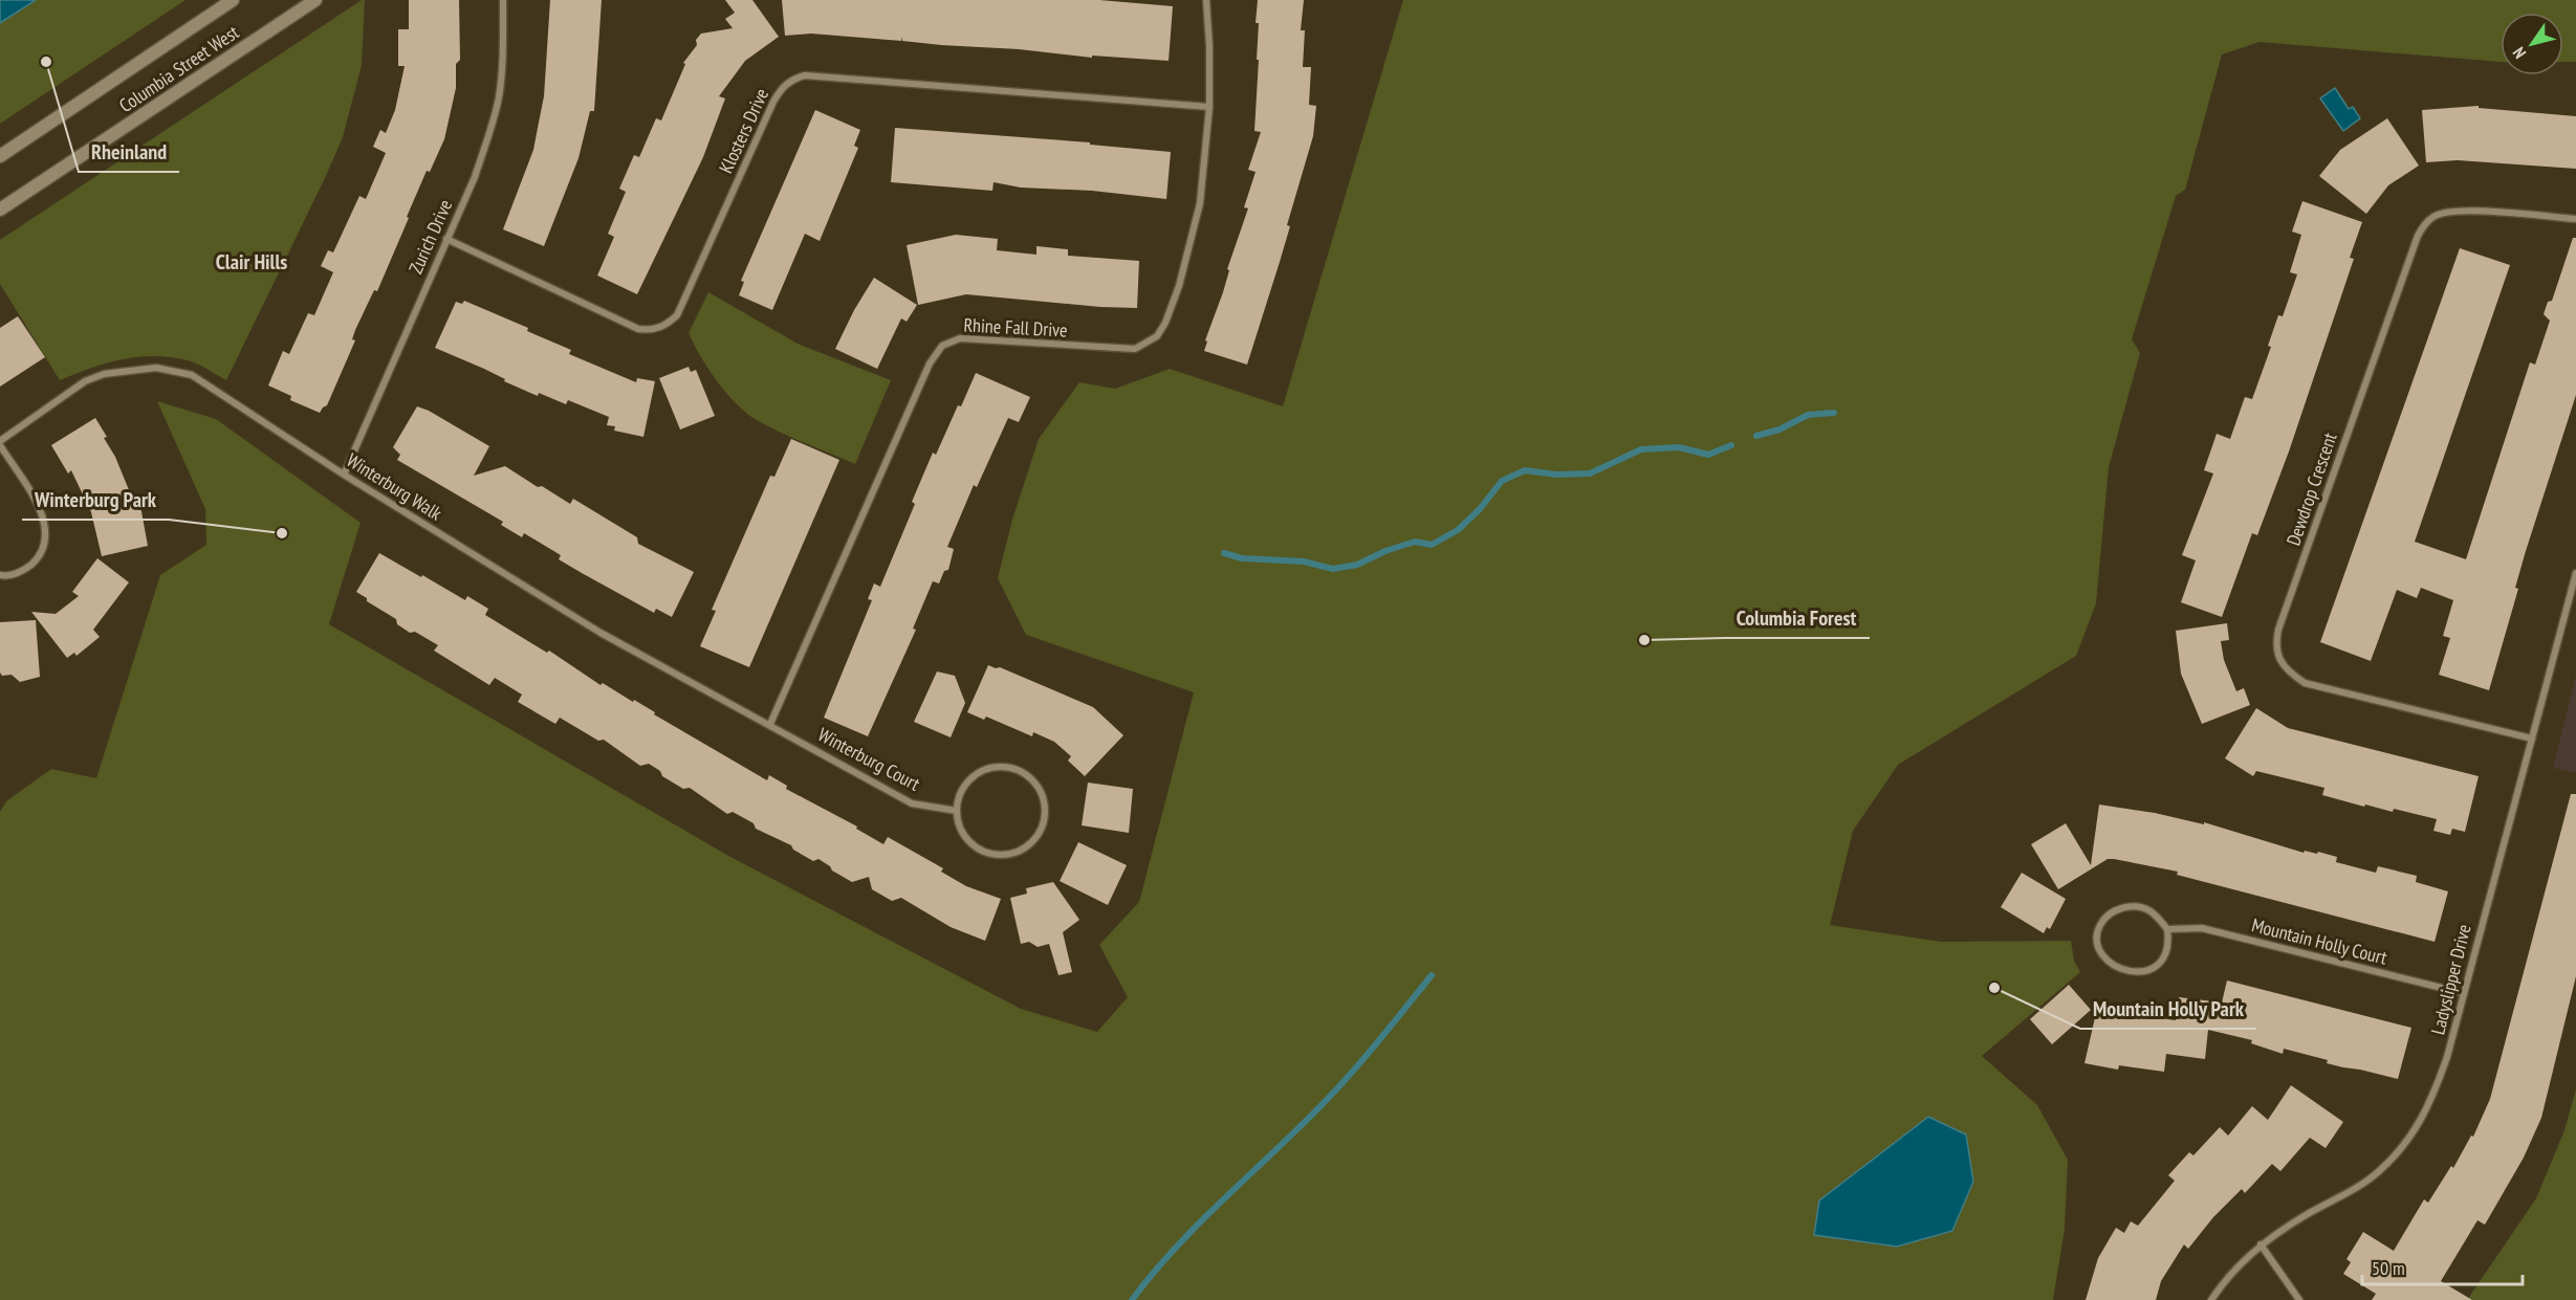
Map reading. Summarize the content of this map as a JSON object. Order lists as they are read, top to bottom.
{
  "streets": {
    "main road": ["Columbia Street West"],
    "street": [
      "Klosters Drive",
      "Zurich Drive",
      "Rhine Fall Drive",
      "Winterburg Walk",
      "Dewdrop Crescent",
      "Winterburg Court",
      "Mountain Holly Court",
      "Ladyslipper Drive"
    ]
  },
  "crossings": [
    ["Klosters Drive", "Zurich Drive"],
    ["Klosters Drive", "Rhine Fall Drive"],
    ["Zurich Drive", "Winterburg Walk"],
    ["Rhine Fall Drive", "Winterburg Walk"],
    ["Rhine Fall Drive", "Winterburg Court"],
    ["Winterburg Walk", "Winterburg Court"],
    ["Dewdrop Crescent", "Ladyslipper Drive"],
    ["Mountain Holly Court", "Ladyslipper Drive"]
  ],
  "districts": ["Clair Hills"],
  "places": [
    "Rheinland",
    "Winterburg Park",
    "Columbia Forest",
    "Mountain Holly Park"
  ],
  "scale_bar": "50 m",
  "north": "bottom left"
}
